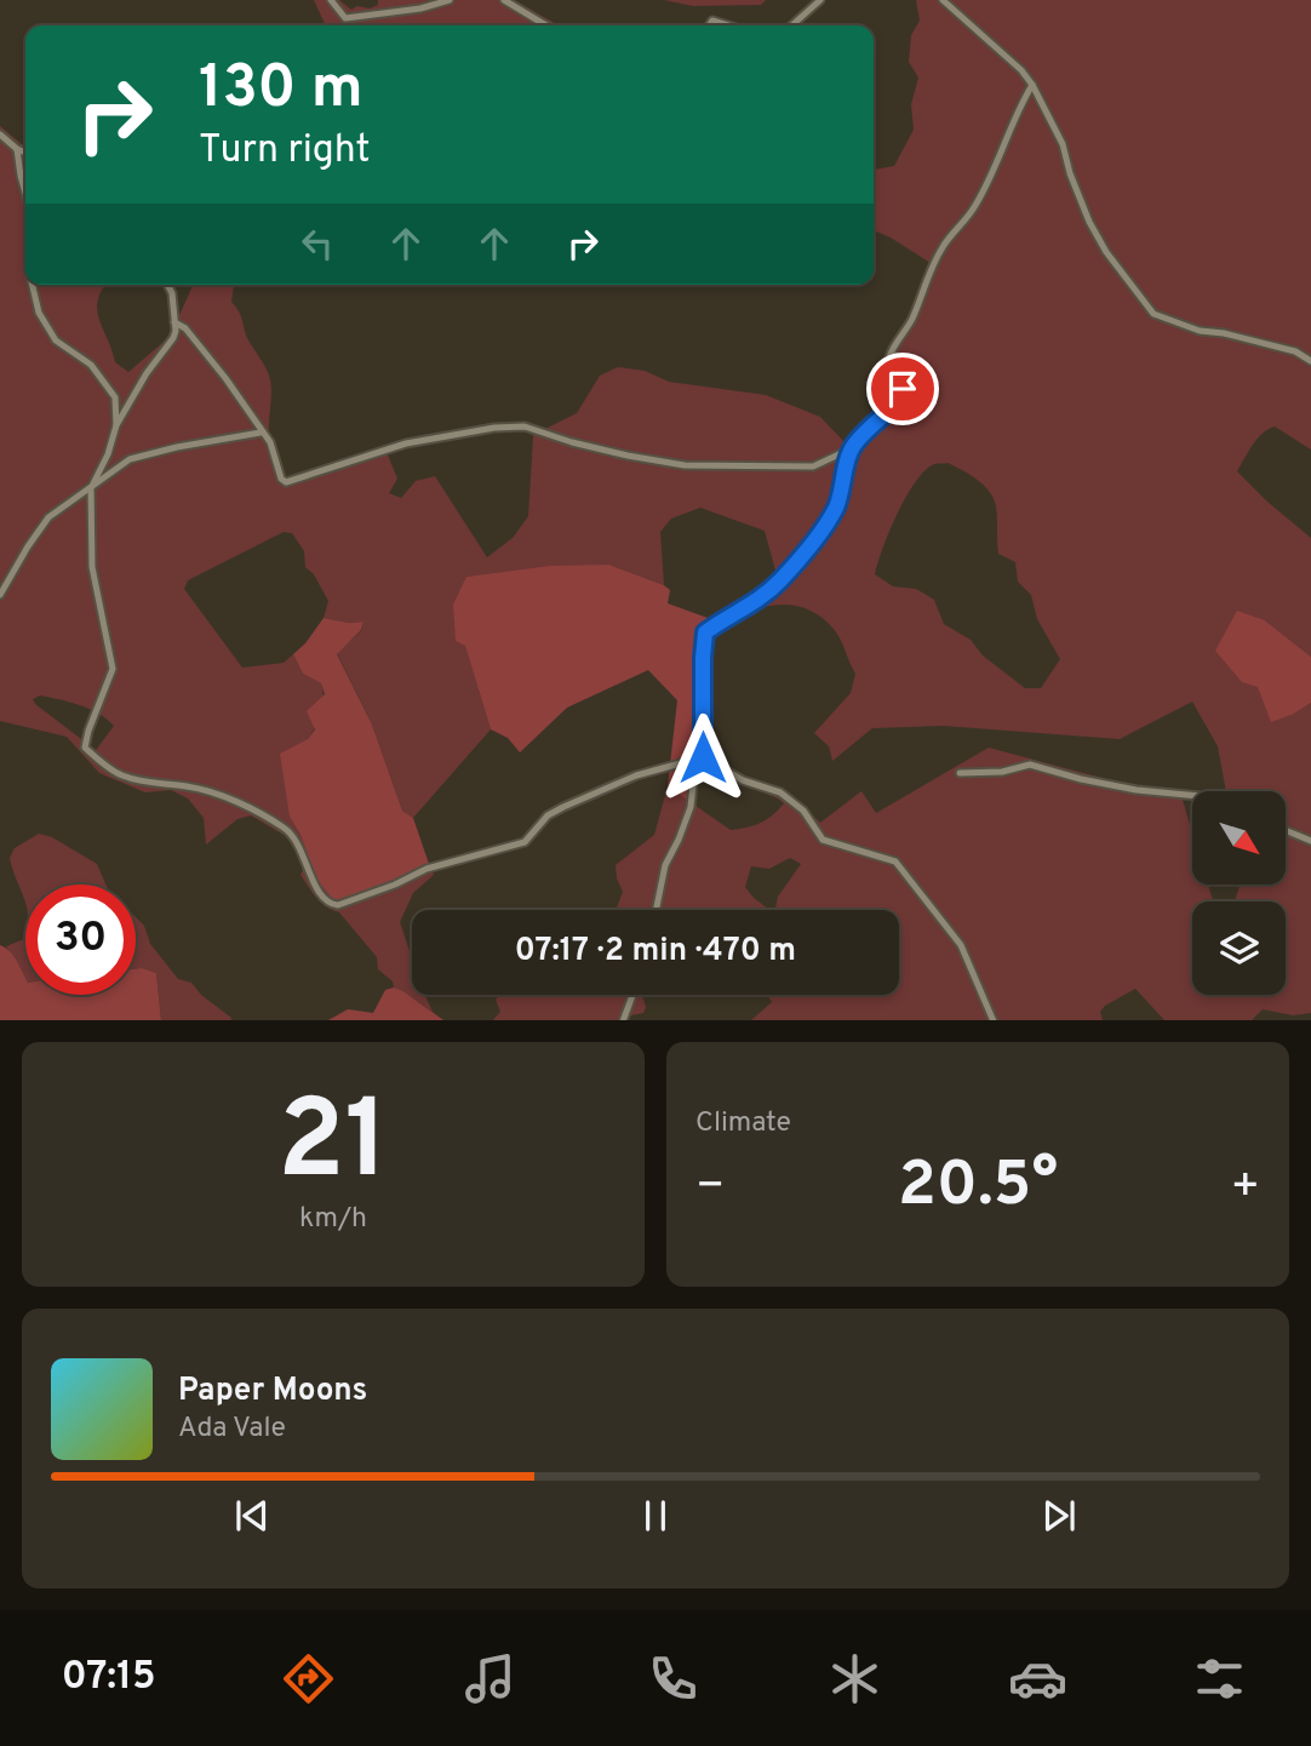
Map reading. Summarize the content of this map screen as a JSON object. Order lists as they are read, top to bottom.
{
  "north": "bottom right",
  "page": {
    "turn": ["130 m", "Turn right"],
    "limit": "30",
    "trip": "07:17 · 2 min · 470 m",
    "tile": [
      ["21", "km/h"],
      "Climate"
    ],
    "heat": ["−", "20.5°", "+"],
    "song": ["Paper Moons", "Ada Vale"],
    "tabs": "07:15"
  }
}
